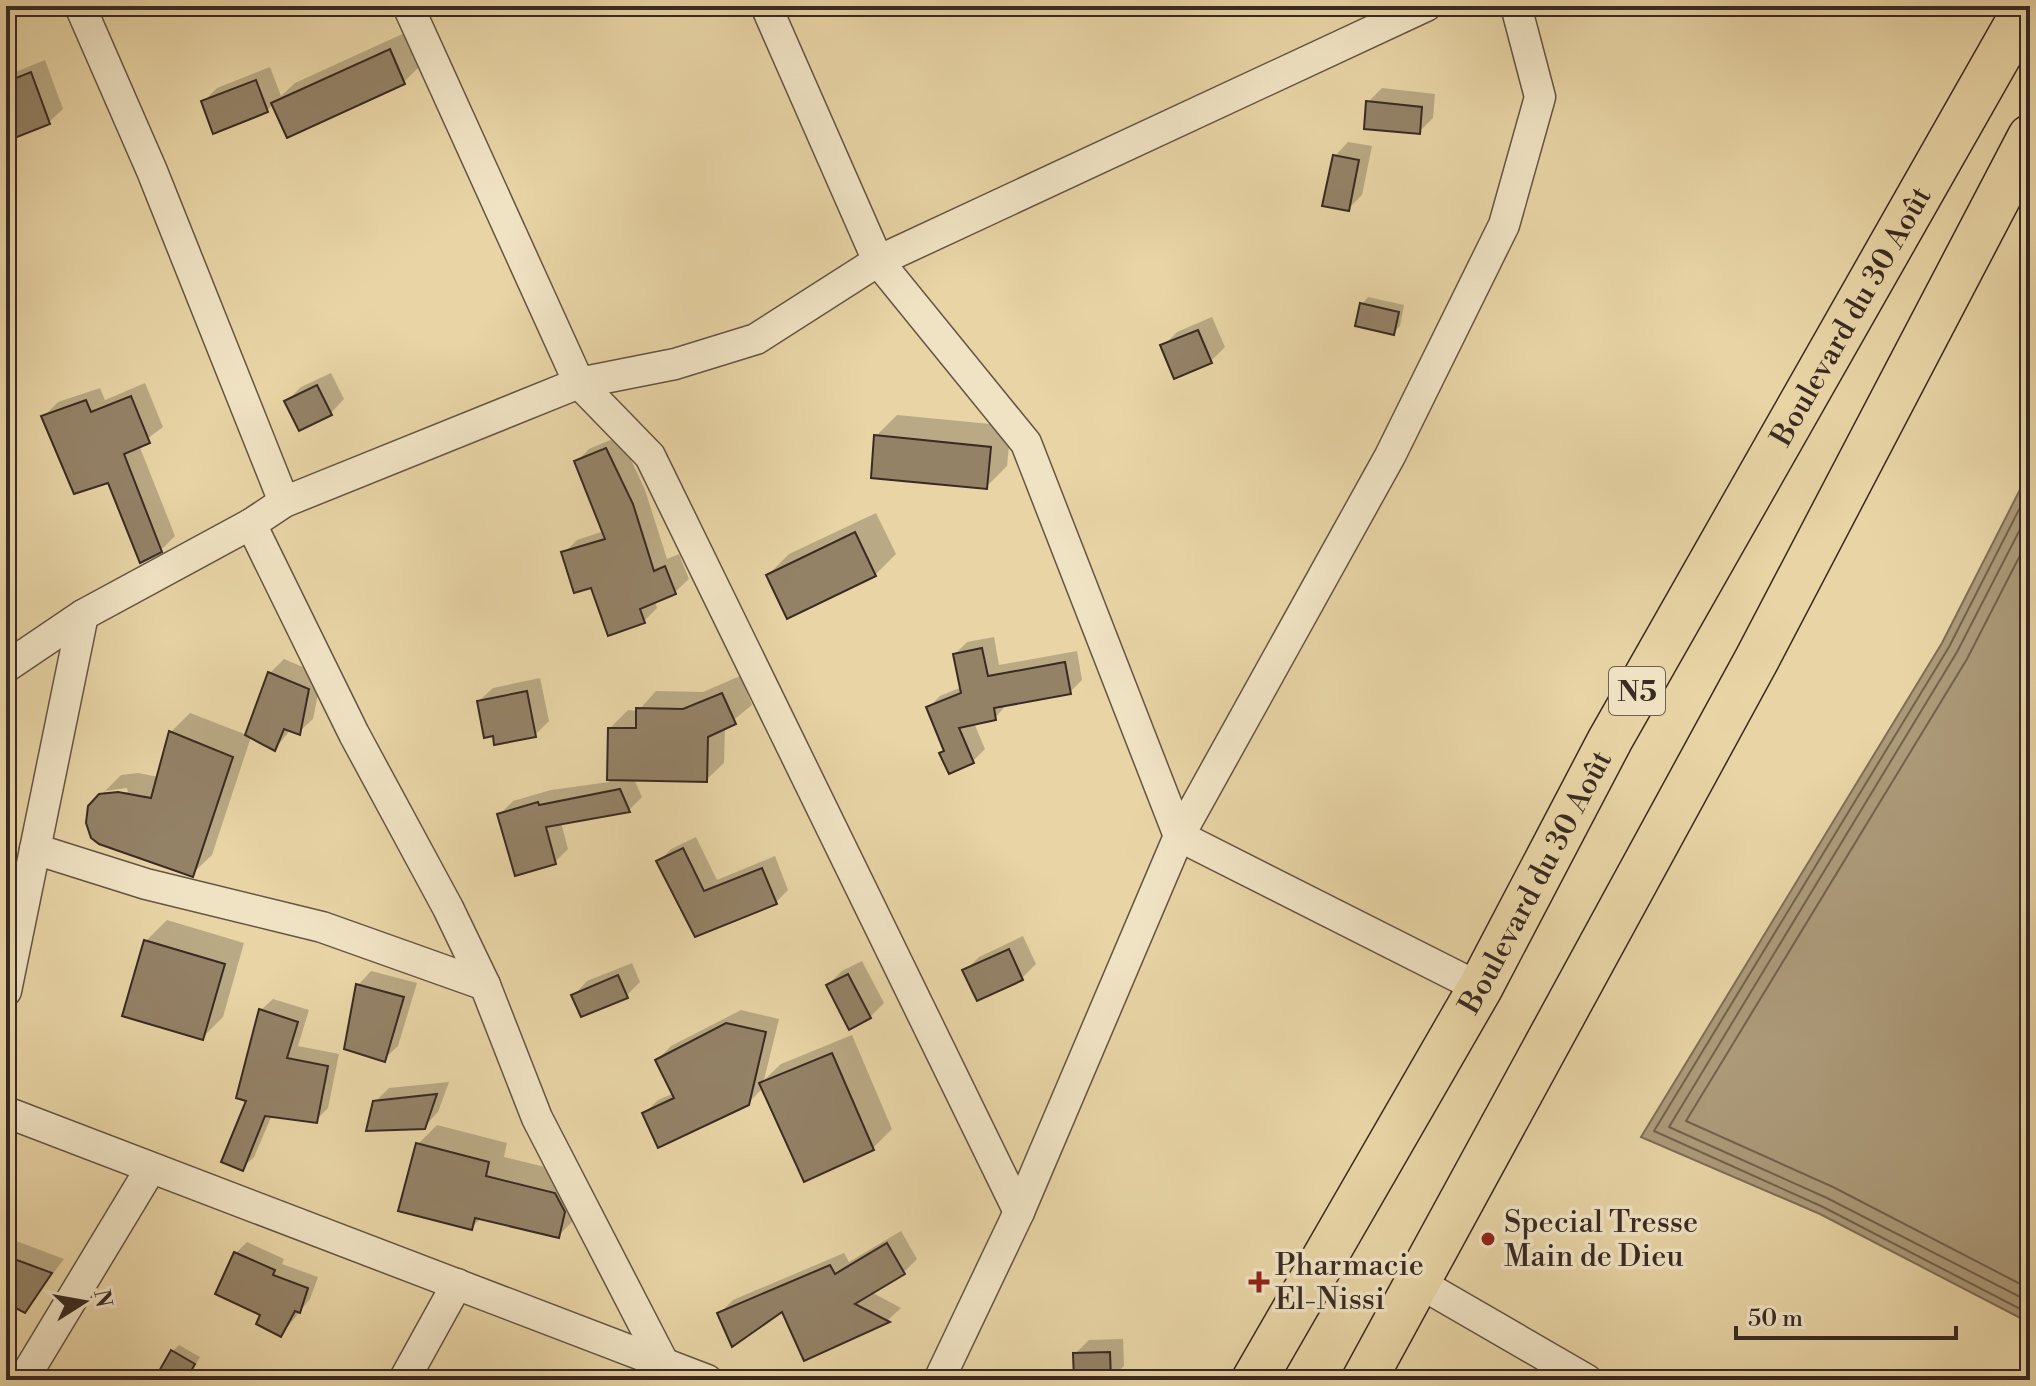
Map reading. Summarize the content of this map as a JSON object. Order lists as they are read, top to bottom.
{
  "streets": {
    "highway": ["Boulevard du 30 Août", "N5"]
  },
  "places": {
    "other": ["Special Tresse Main de Dieu"],
    "health": ["Pharmacie El-Nissi"]
  },
  "scale_bar": "50 m",
  "north": "right"
}
